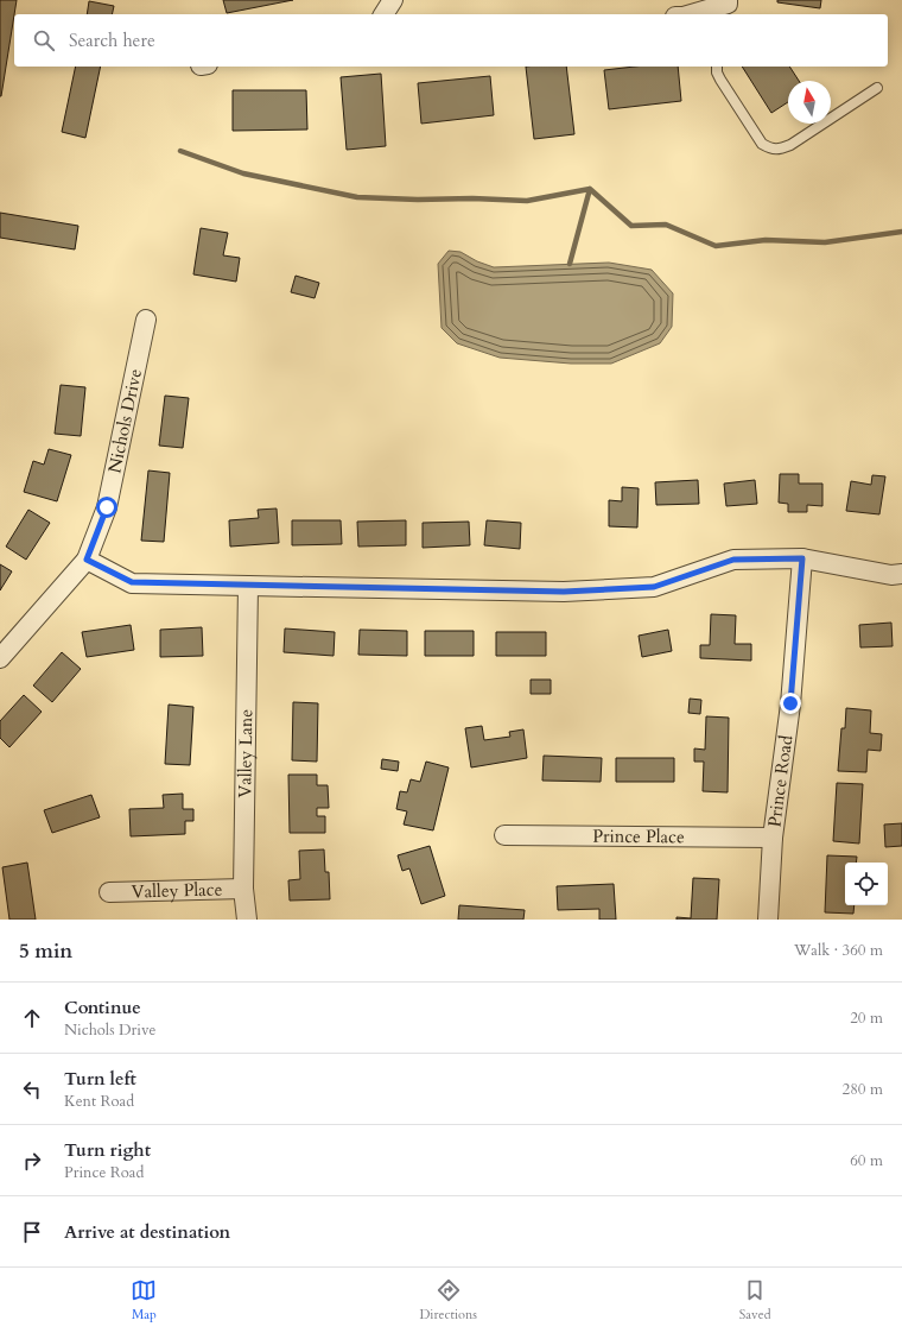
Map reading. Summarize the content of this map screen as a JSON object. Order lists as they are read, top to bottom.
{
  "streets": {
    "street": [
      "Nichols Drive",
      "Valley Lane",
      "Prince Road",
      "Prince Place",
      "Valley Place"
    ]
  },
  "crossings": [
    ["Valley Lane", "Valley Place"],
    ["Prince Road", "Prince Place"]
  ],
  "north": "top",
  "page": {
    "search": "Search here",
    "heading": ["5 min", "Walk · 360 m"],
    "list": [
      ["Continue", "Nichols Drive", "20 m"],
      ["Turn left", "Kent Road", "280 m"],
      ["Turn right", "Prince Road", "60 m"],
      "Arrive at destination"
    ],
    "nav": ["Map", "Directions", "Saved"]
  }
}
